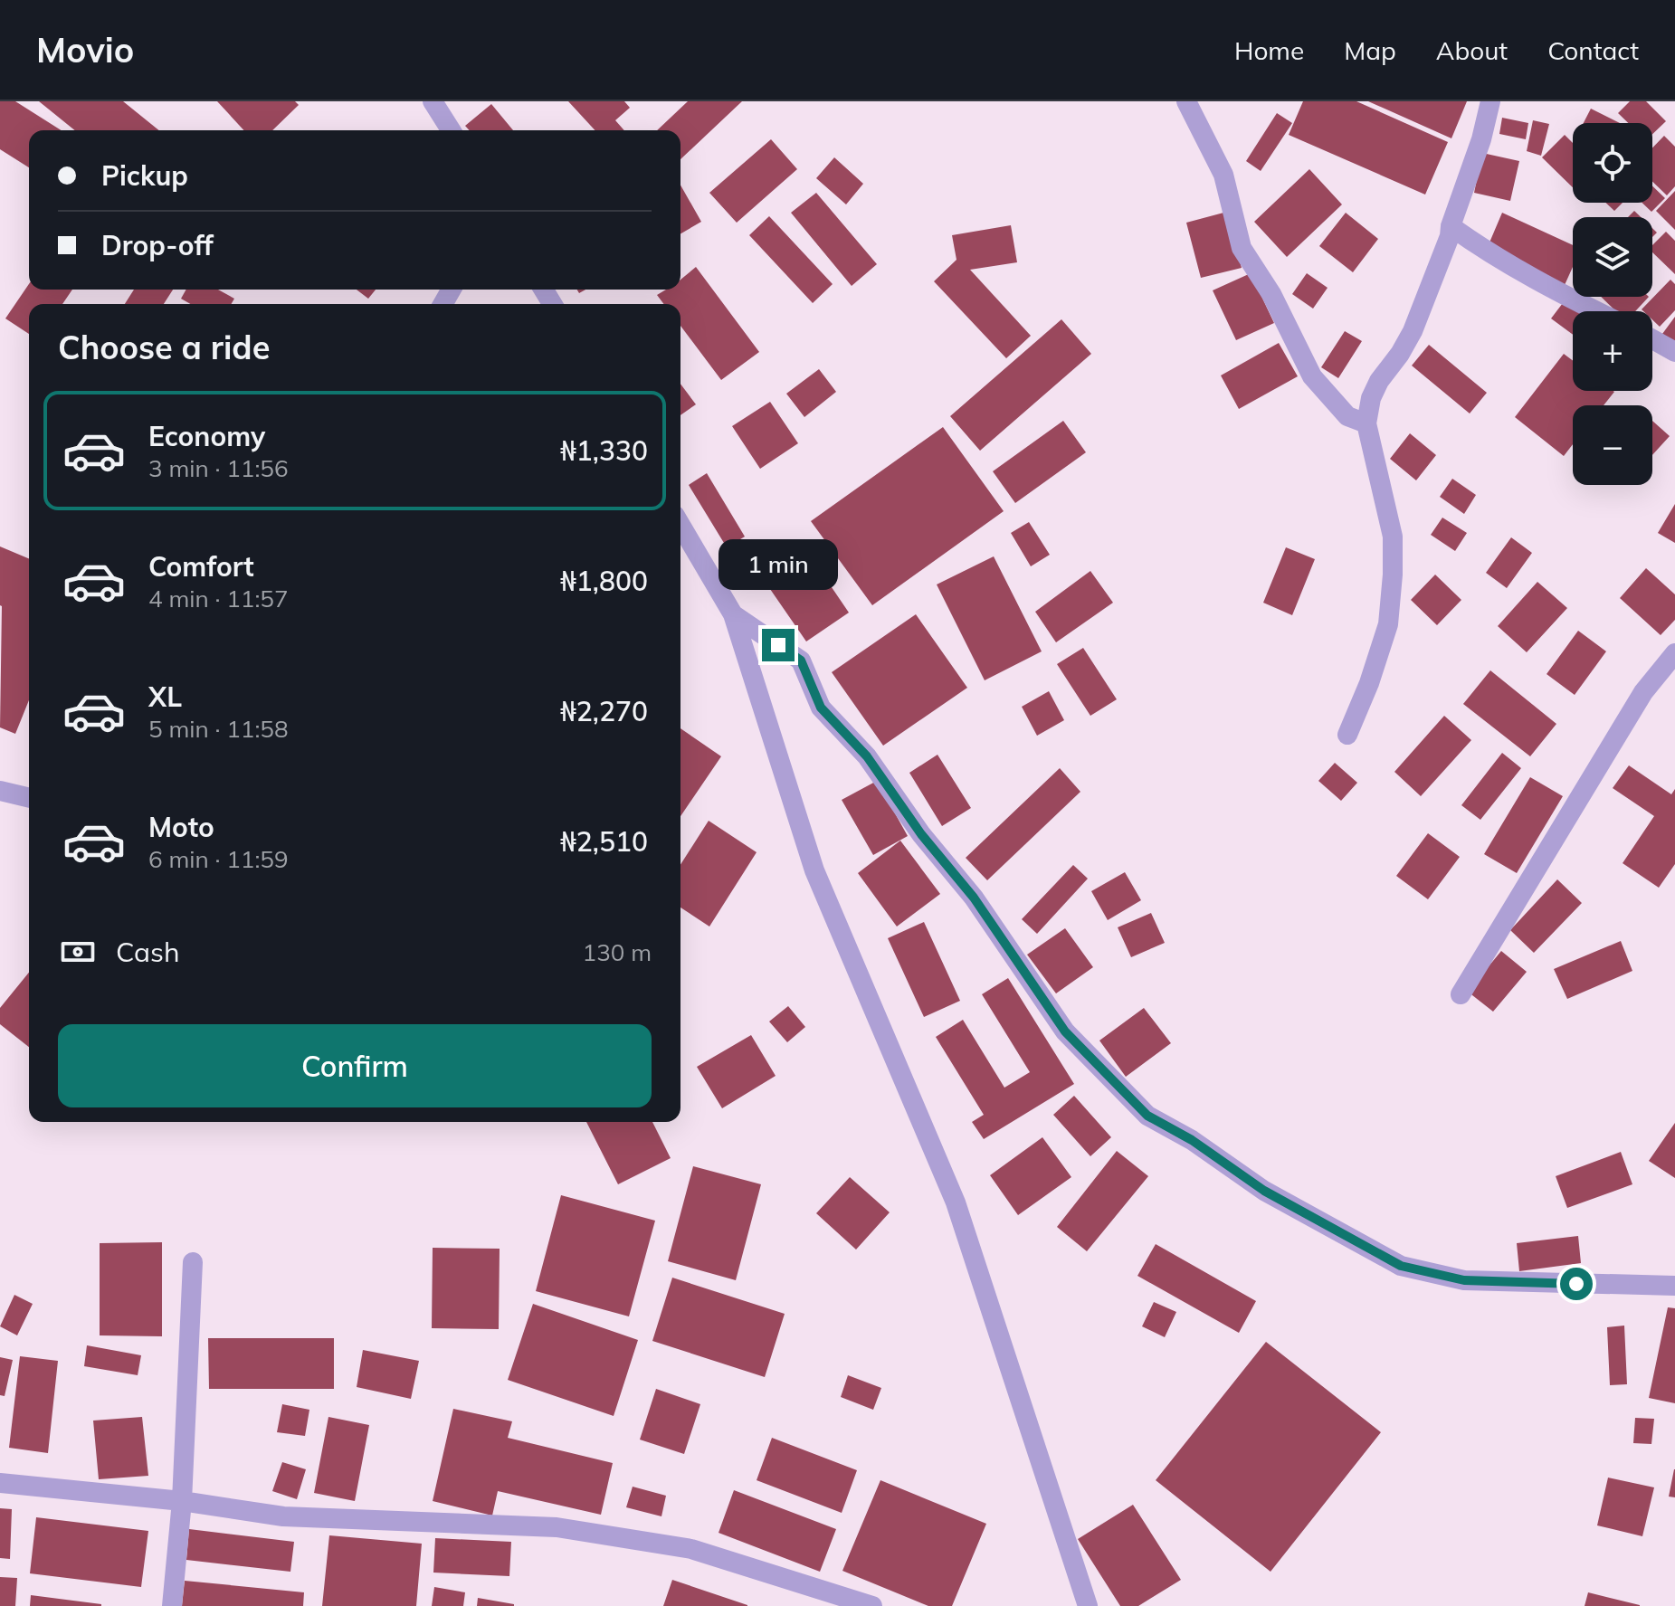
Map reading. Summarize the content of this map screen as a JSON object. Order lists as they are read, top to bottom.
{
  "page": {
    "header": "Movio",
    "nav": [
      "Home",
      "Map",
      "About",
      "Contact"
    ],
    "map_buttons": ["+", "−"],
    "banner": ["Pickup", "Drop-off"],
    "heading": "Choose a ride",
    "list": [
      {
        "name": "Economy",
        "note": "3 min · 11:56",
        "value": "₦1,330"
      },
      {
        "name": "Comfort",
        "note": "4 min · 11:57",
        "value": "₦1,800"
      },
      {
        "name": "XL",
        "note": "5 min · 11:58",
        "value": "₦2,270"
      },
      {
        "name": "Moto",
        "note": "6 min · 11:59",
        "value": "₦2,510"
      }
    ],
    "bubble": "1 min",
    "pay": ["Cash", "130 m"],
    "buttons": "Confirm"
  }
}
